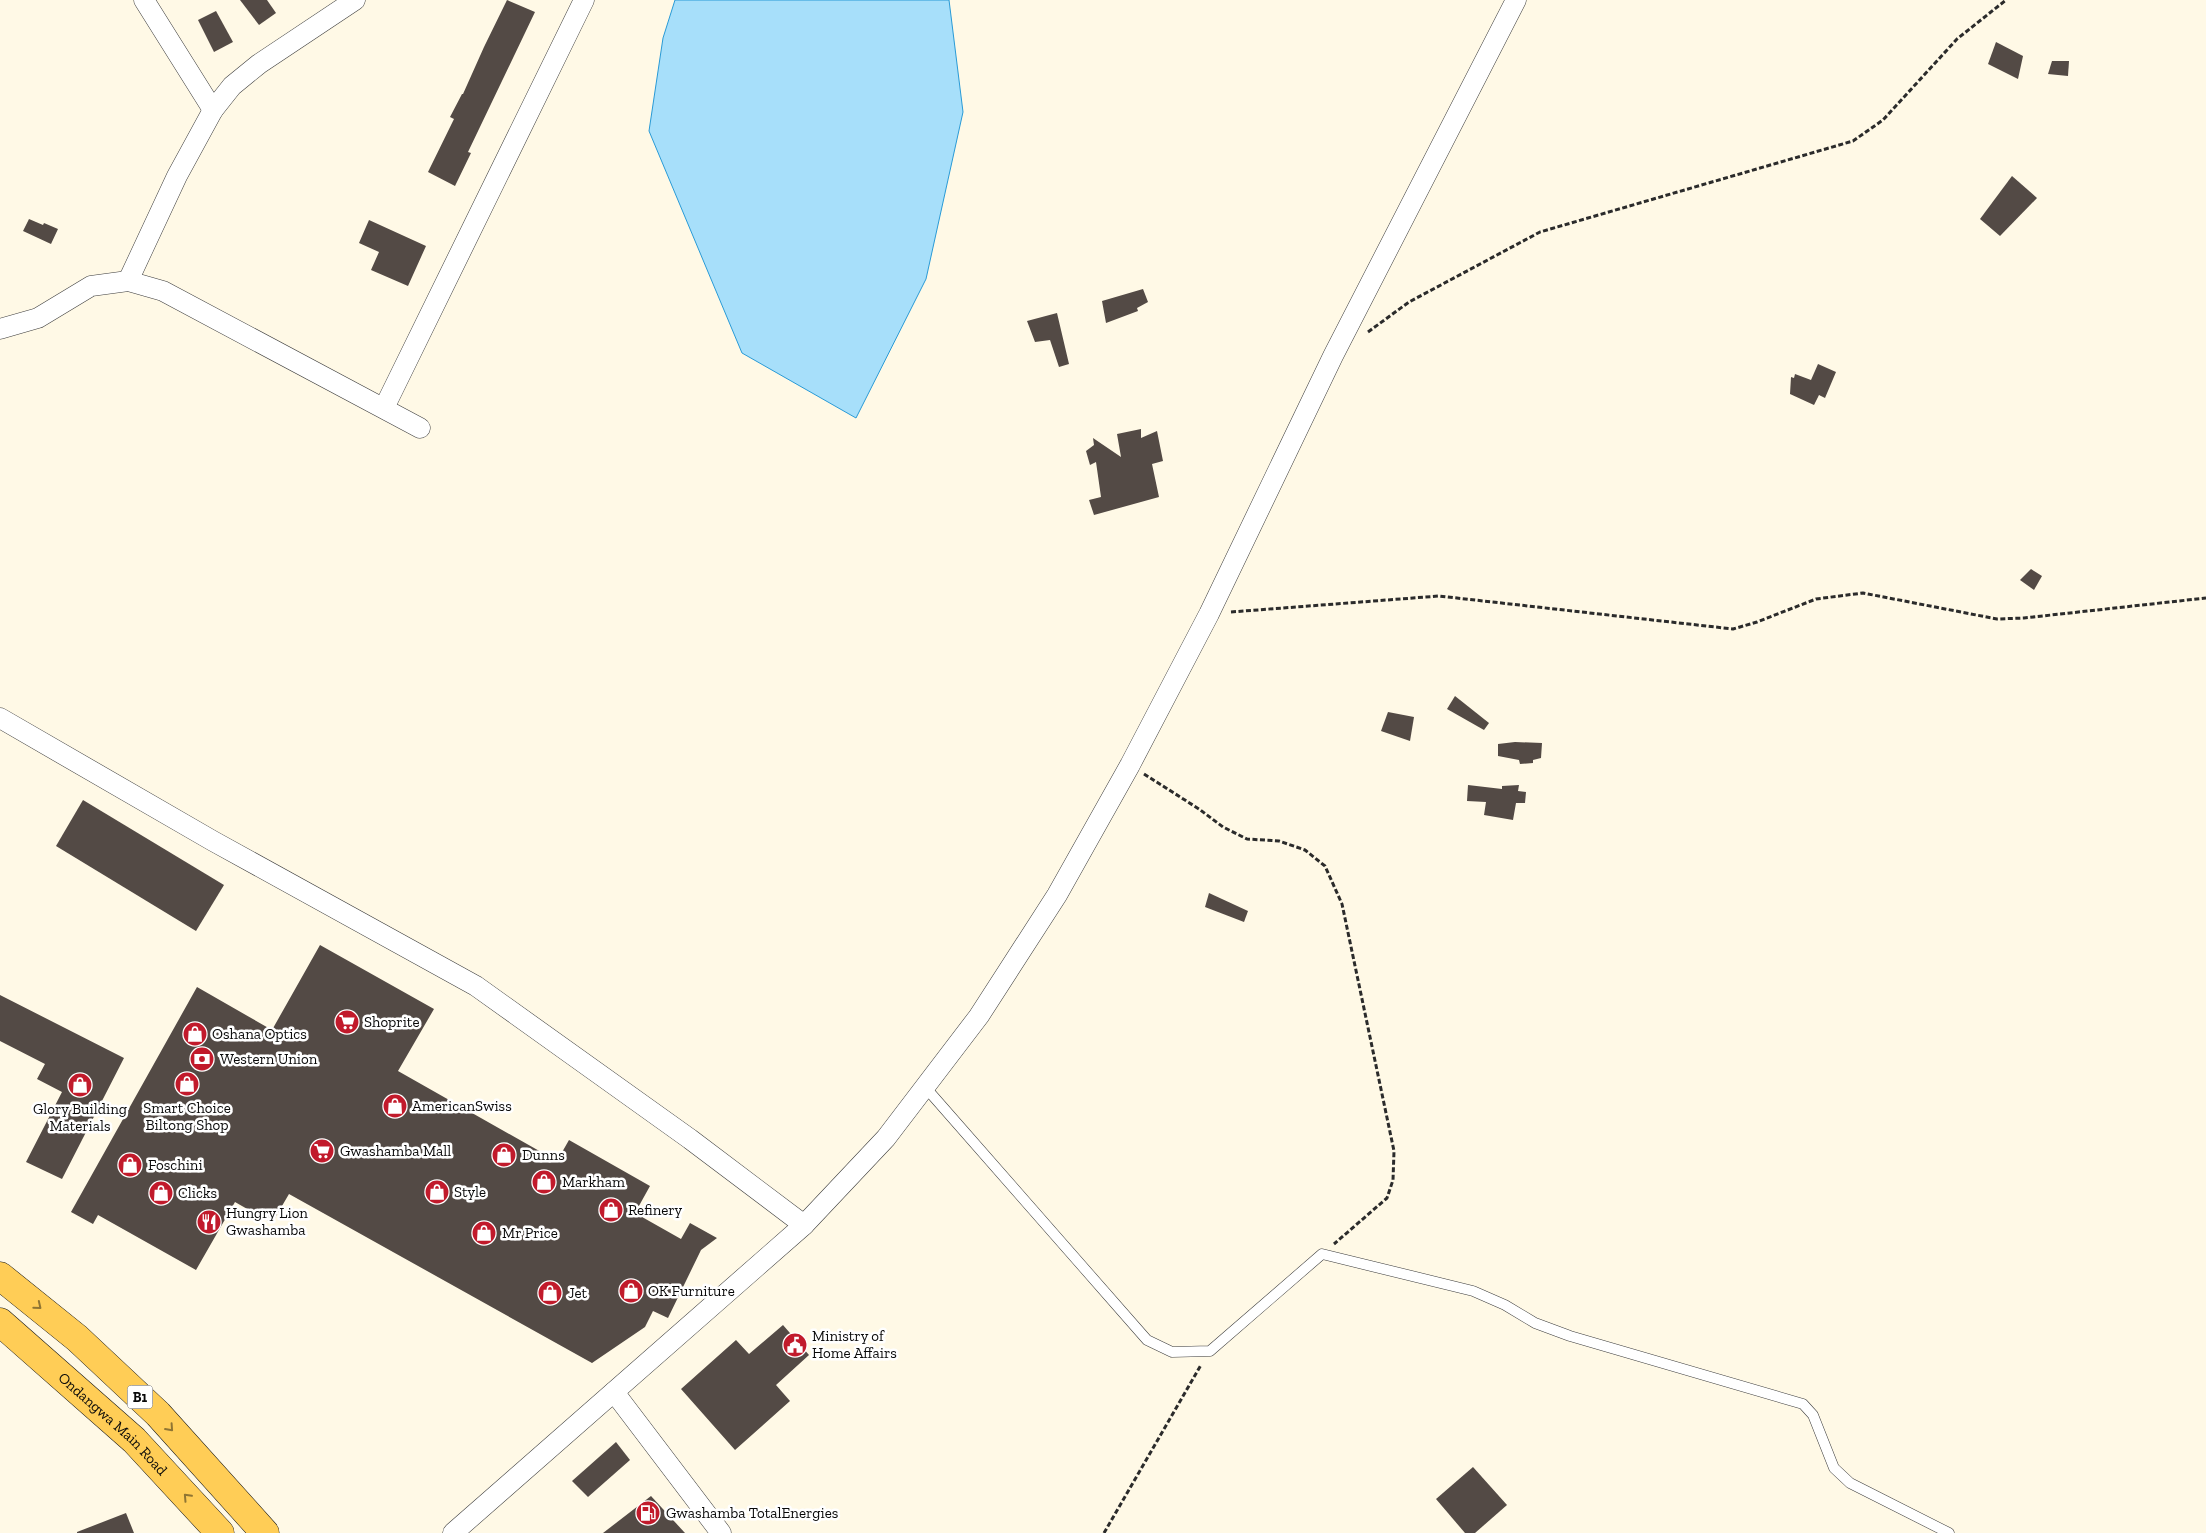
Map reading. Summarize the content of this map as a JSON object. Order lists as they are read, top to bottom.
{
  "streets": {
    "main road": ["B1", "Ondangwa Main Road"]
  },
  "places": {
    "supermarket": ["Shoprite", "Gwashamba Mall"],
    "shop": [
      "Oshana Optics",
      "Smart Choice Biltong Shop",
      "Glory Building Materials",
      "AmericanSwiss",
      "Dunns",
      "Foschini",
      "Markham",
      "Style",
      "Clicks",
      "Refinery",
      "Mr Price",
      "OK Furniture",
      "Jet"
    ],
    "bank": ["Western Union"],
    "restaurant": ["Hungry Lion Gwashamba"],
    "public building": ["Ministry of Home Affairs"],
    "fuel station": ["Gwashamba TotalEnergies"]
  }
}
